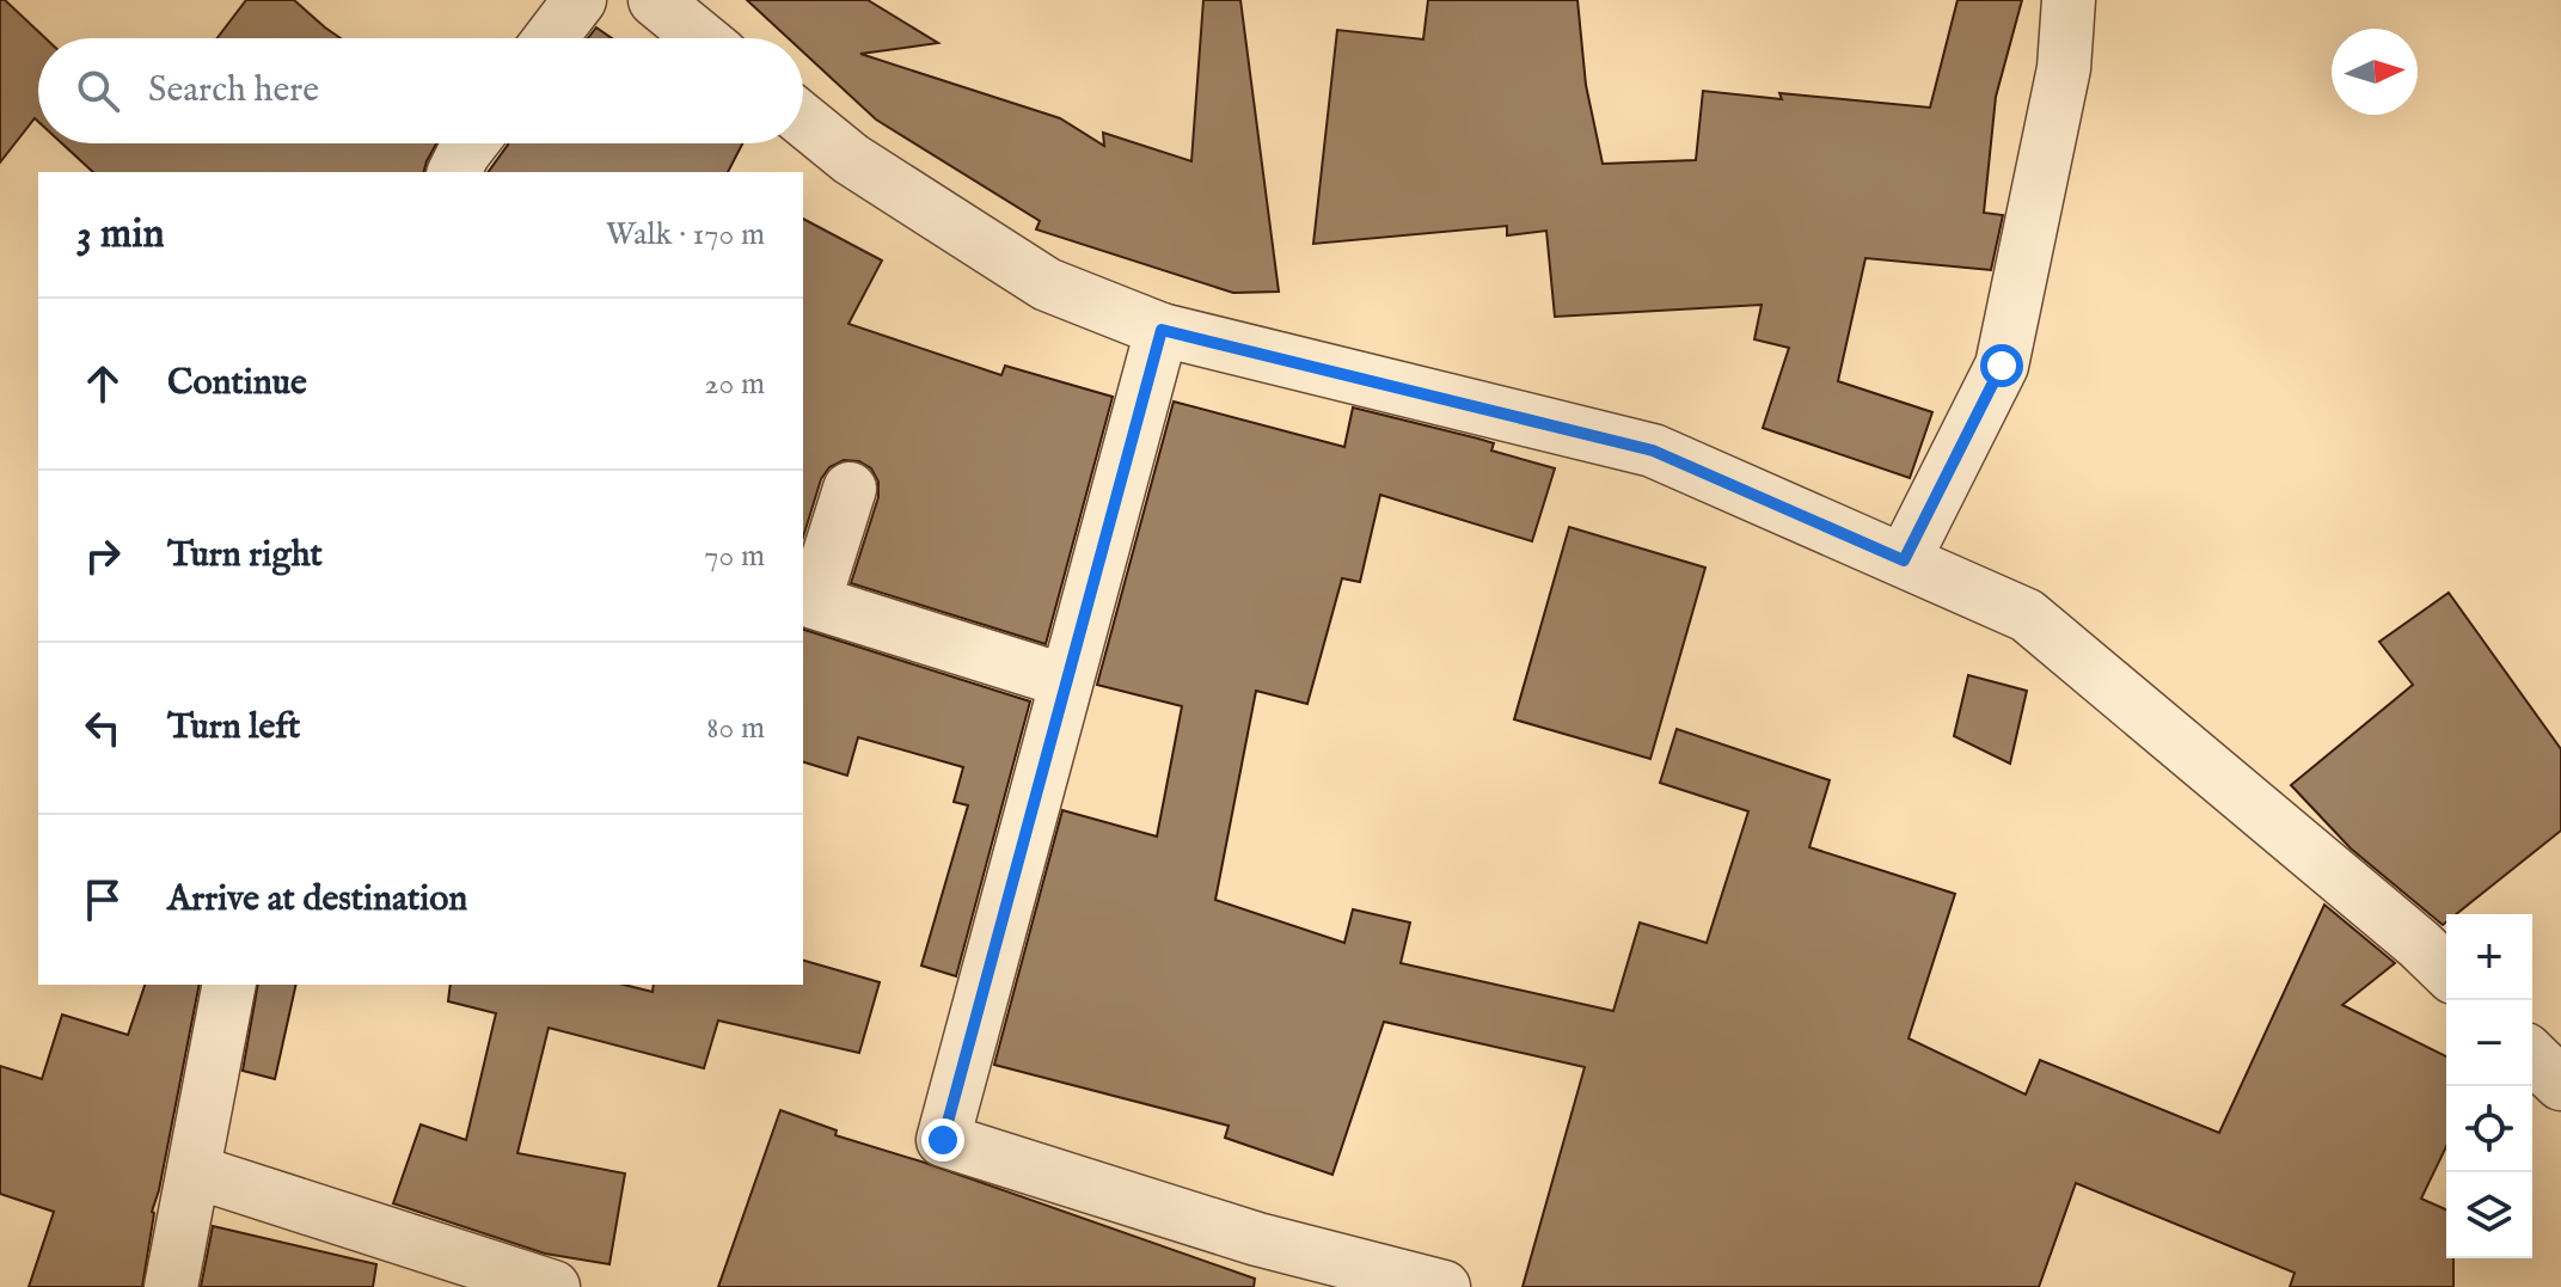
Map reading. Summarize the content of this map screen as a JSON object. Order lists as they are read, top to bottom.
{
  "north": "right",
  "page": {
    "search": "Search here",
    "heading": ["3 min", "Walk · 170 m"],
    "list": [
      ["Continue", "20 m"],
      ["Turn right", "70 m"],
      ["Turn left", "80 m"],
      "Arrive at destination"
    ],
    "map_buttons": ["+", "−"]
  }
}
